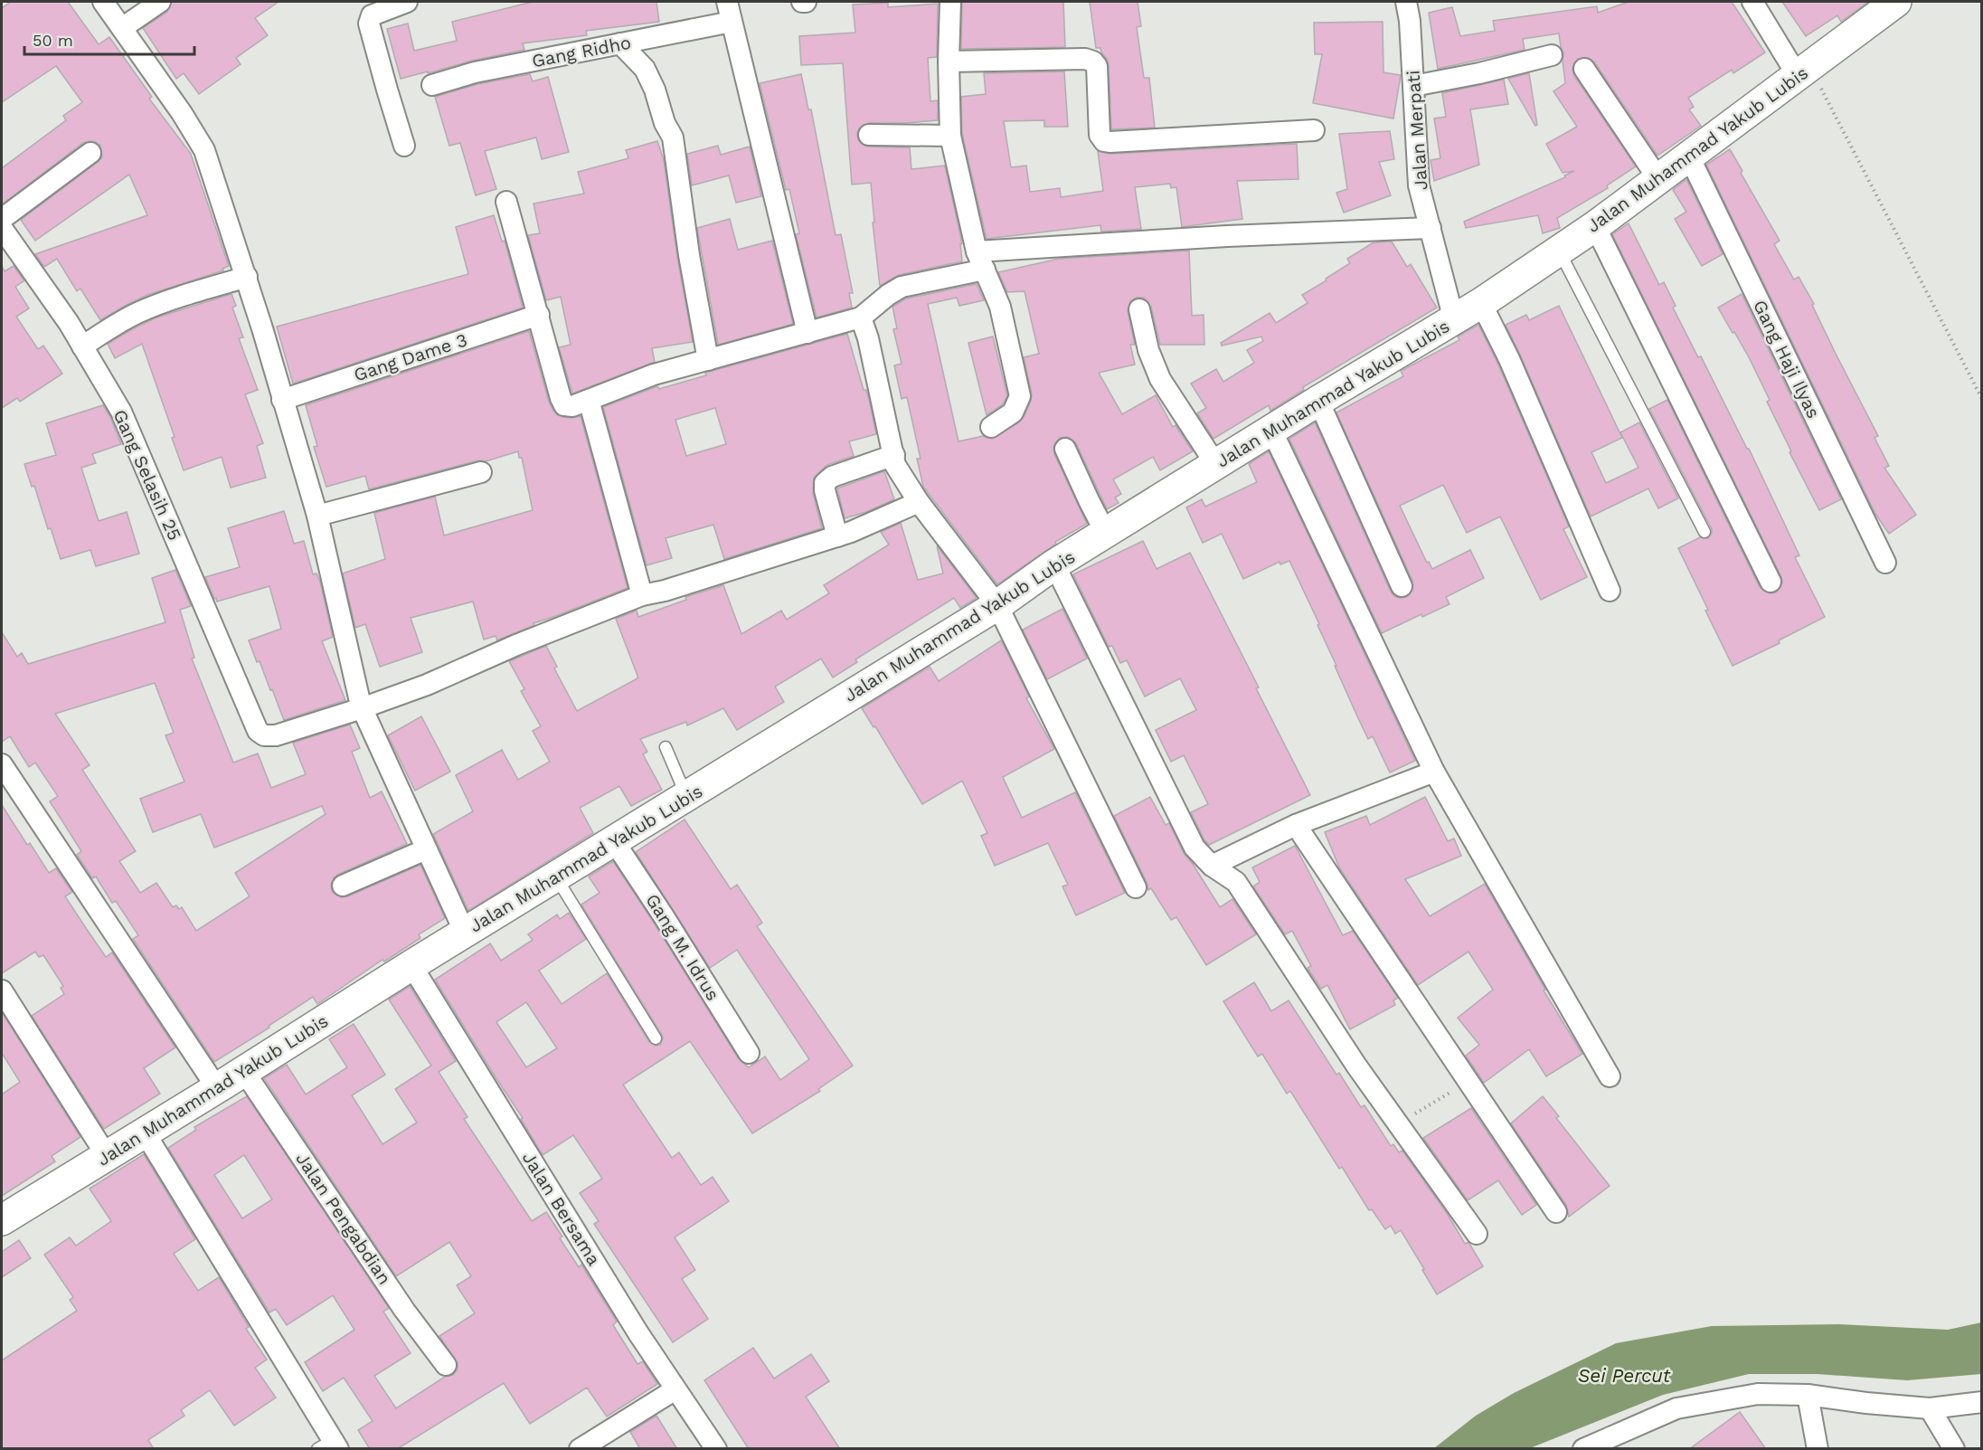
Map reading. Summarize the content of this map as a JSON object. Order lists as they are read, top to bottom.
{
  "streets": {
    "main road": ["Jalan Muhammad Yakub Lubis"],
    "street": [
      "Gang Ridho",
      "Jalan Merpati",
      "Gang Dame 3",
      "Gang Haji Ilyas",
      "Gang Selasih 25",
      "Gang M. Idrus",
      "Jalan Bersama",
      "Jalan Pengabdian"
    ]
  },
  "crossings": [
    ["Jalan Merpati", "Jalan Muhammad Yakub Lubis"],
    ["Jalan Muhammad Yakub Lubis", "Gang Haji Ilyas"],
    ["Jalan Muhammad Yakub Lubis", "Gang M. Idrus"],
    ["Jalan Muhammad Yakub Lubis", "Jalan Bersama"],
    ["Jalan Muhammad Yakub Lubis", "Jalan Pengabdian"]
  ],
  "water": ["Sei Percut"],
  "scale_bar": "50 m"
}
